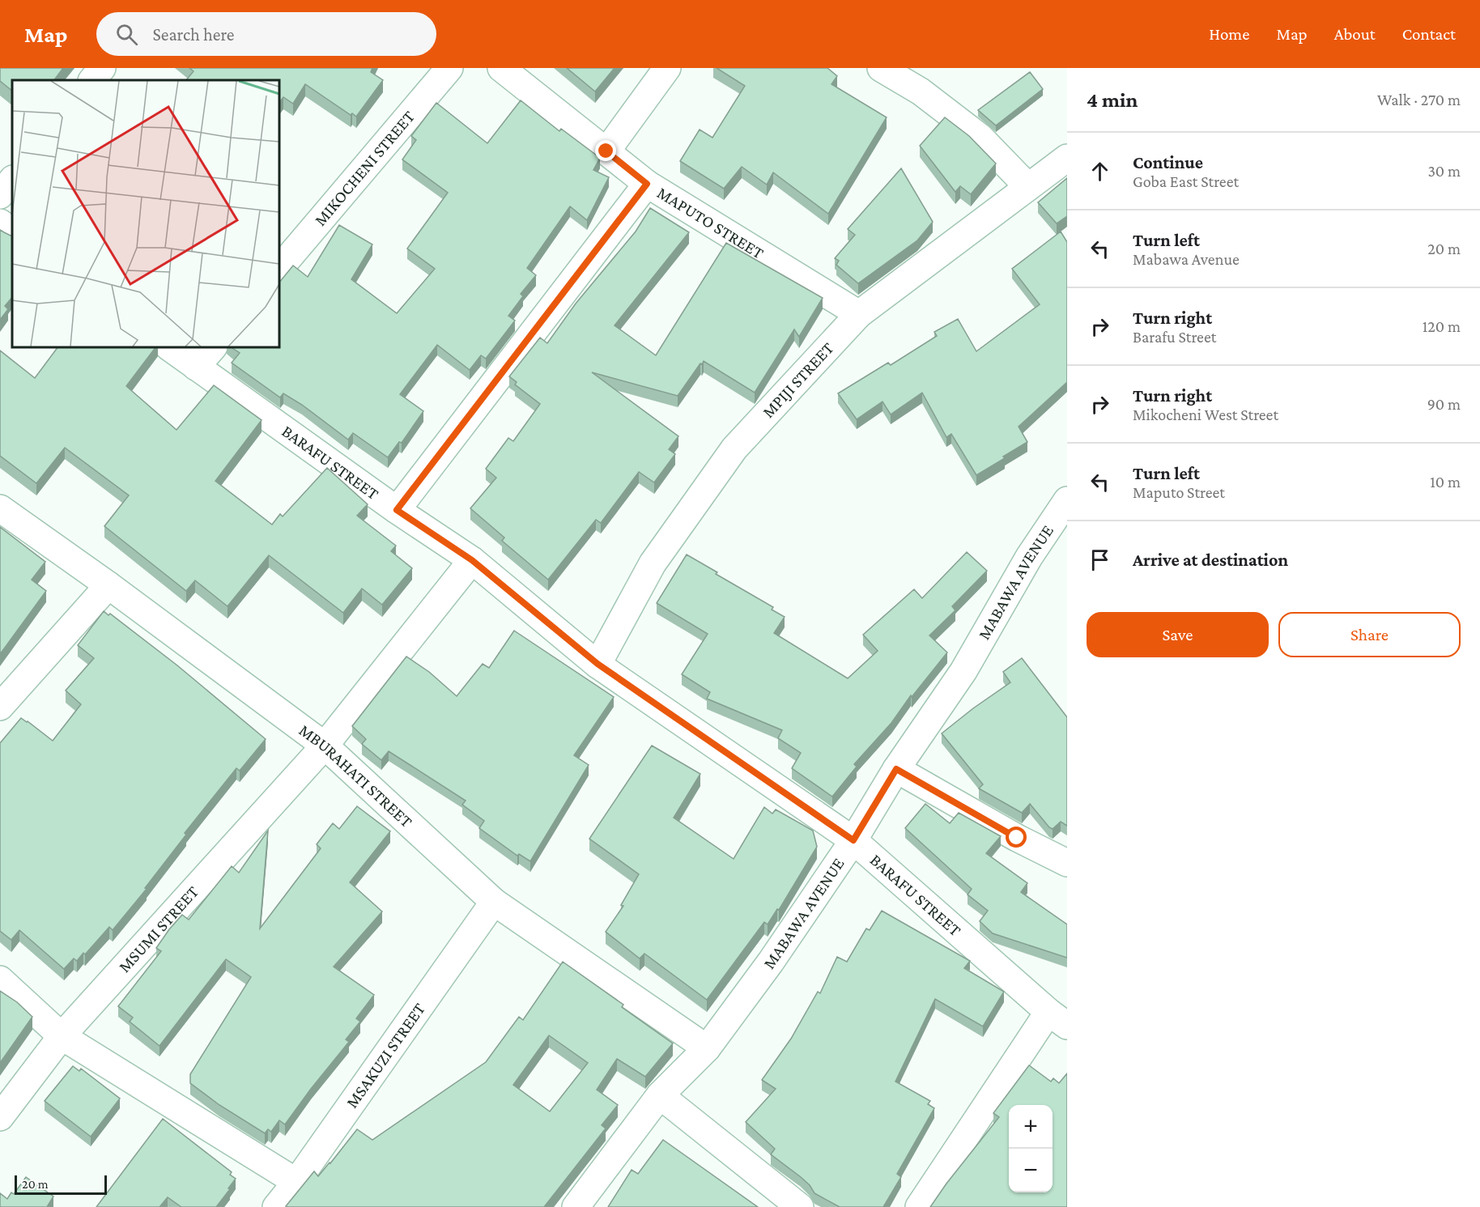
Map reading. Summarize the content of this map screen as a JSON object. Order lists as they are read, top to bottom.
{
  "streets": {
    "street": [
      "MIKOCHENI STREET",
      "MAPUTO STREET",
      "MPIJI STREET",
      "BARAFU STREET",
      "MABAWA AVENUE",
      "MBURAHATI STREET",
      "MSUMI STREET",
      "MSAKUZI STREET"
    ]
  },
  "crossings": [
    ["MAPUTO STREET", "MPIJI STREET"],
    ["MPIJI STREET", "BARAFU STREET"],
    ["BARAFU STREET", "MABAWA AVENUE"],
    ["BARAFU STREET", "MSUMI STREET"],
    ["MABAWA AVENUE", "MBURAHATI STREET"],
    ["MBURAHATI STREET", "MSUMI STREET"],
    ["MBURAHATI STREET", "MSAKUZI STREET"]
  ],
  "scale_bar": "20 m",
  "page": {
    "header": "Map",
    "search": "Search here",
    "nav": [
      "Home",
      "Map",
      "About",
      "Contact"
    ],
    "heading": ["4 min", "Walk · 270 m"],
    "list": [
      ["Continue", "Goba East Street", "30 m"],
      ["Turn left", "Mabawa Avenue", "20 m"],
      ["Turn right", "Barafu Street", "120 m"],
      ["Turn right", "Mikocheni West Street", "90 m"],
      ["Turn left", "Maputo Street", "10 m"],
      "Arrive at destination"
    ],
    "buttons": ["Save", "Share"],
    "map_buttons": ["+", "−"],
    "scale": "20 m"
  }
}
